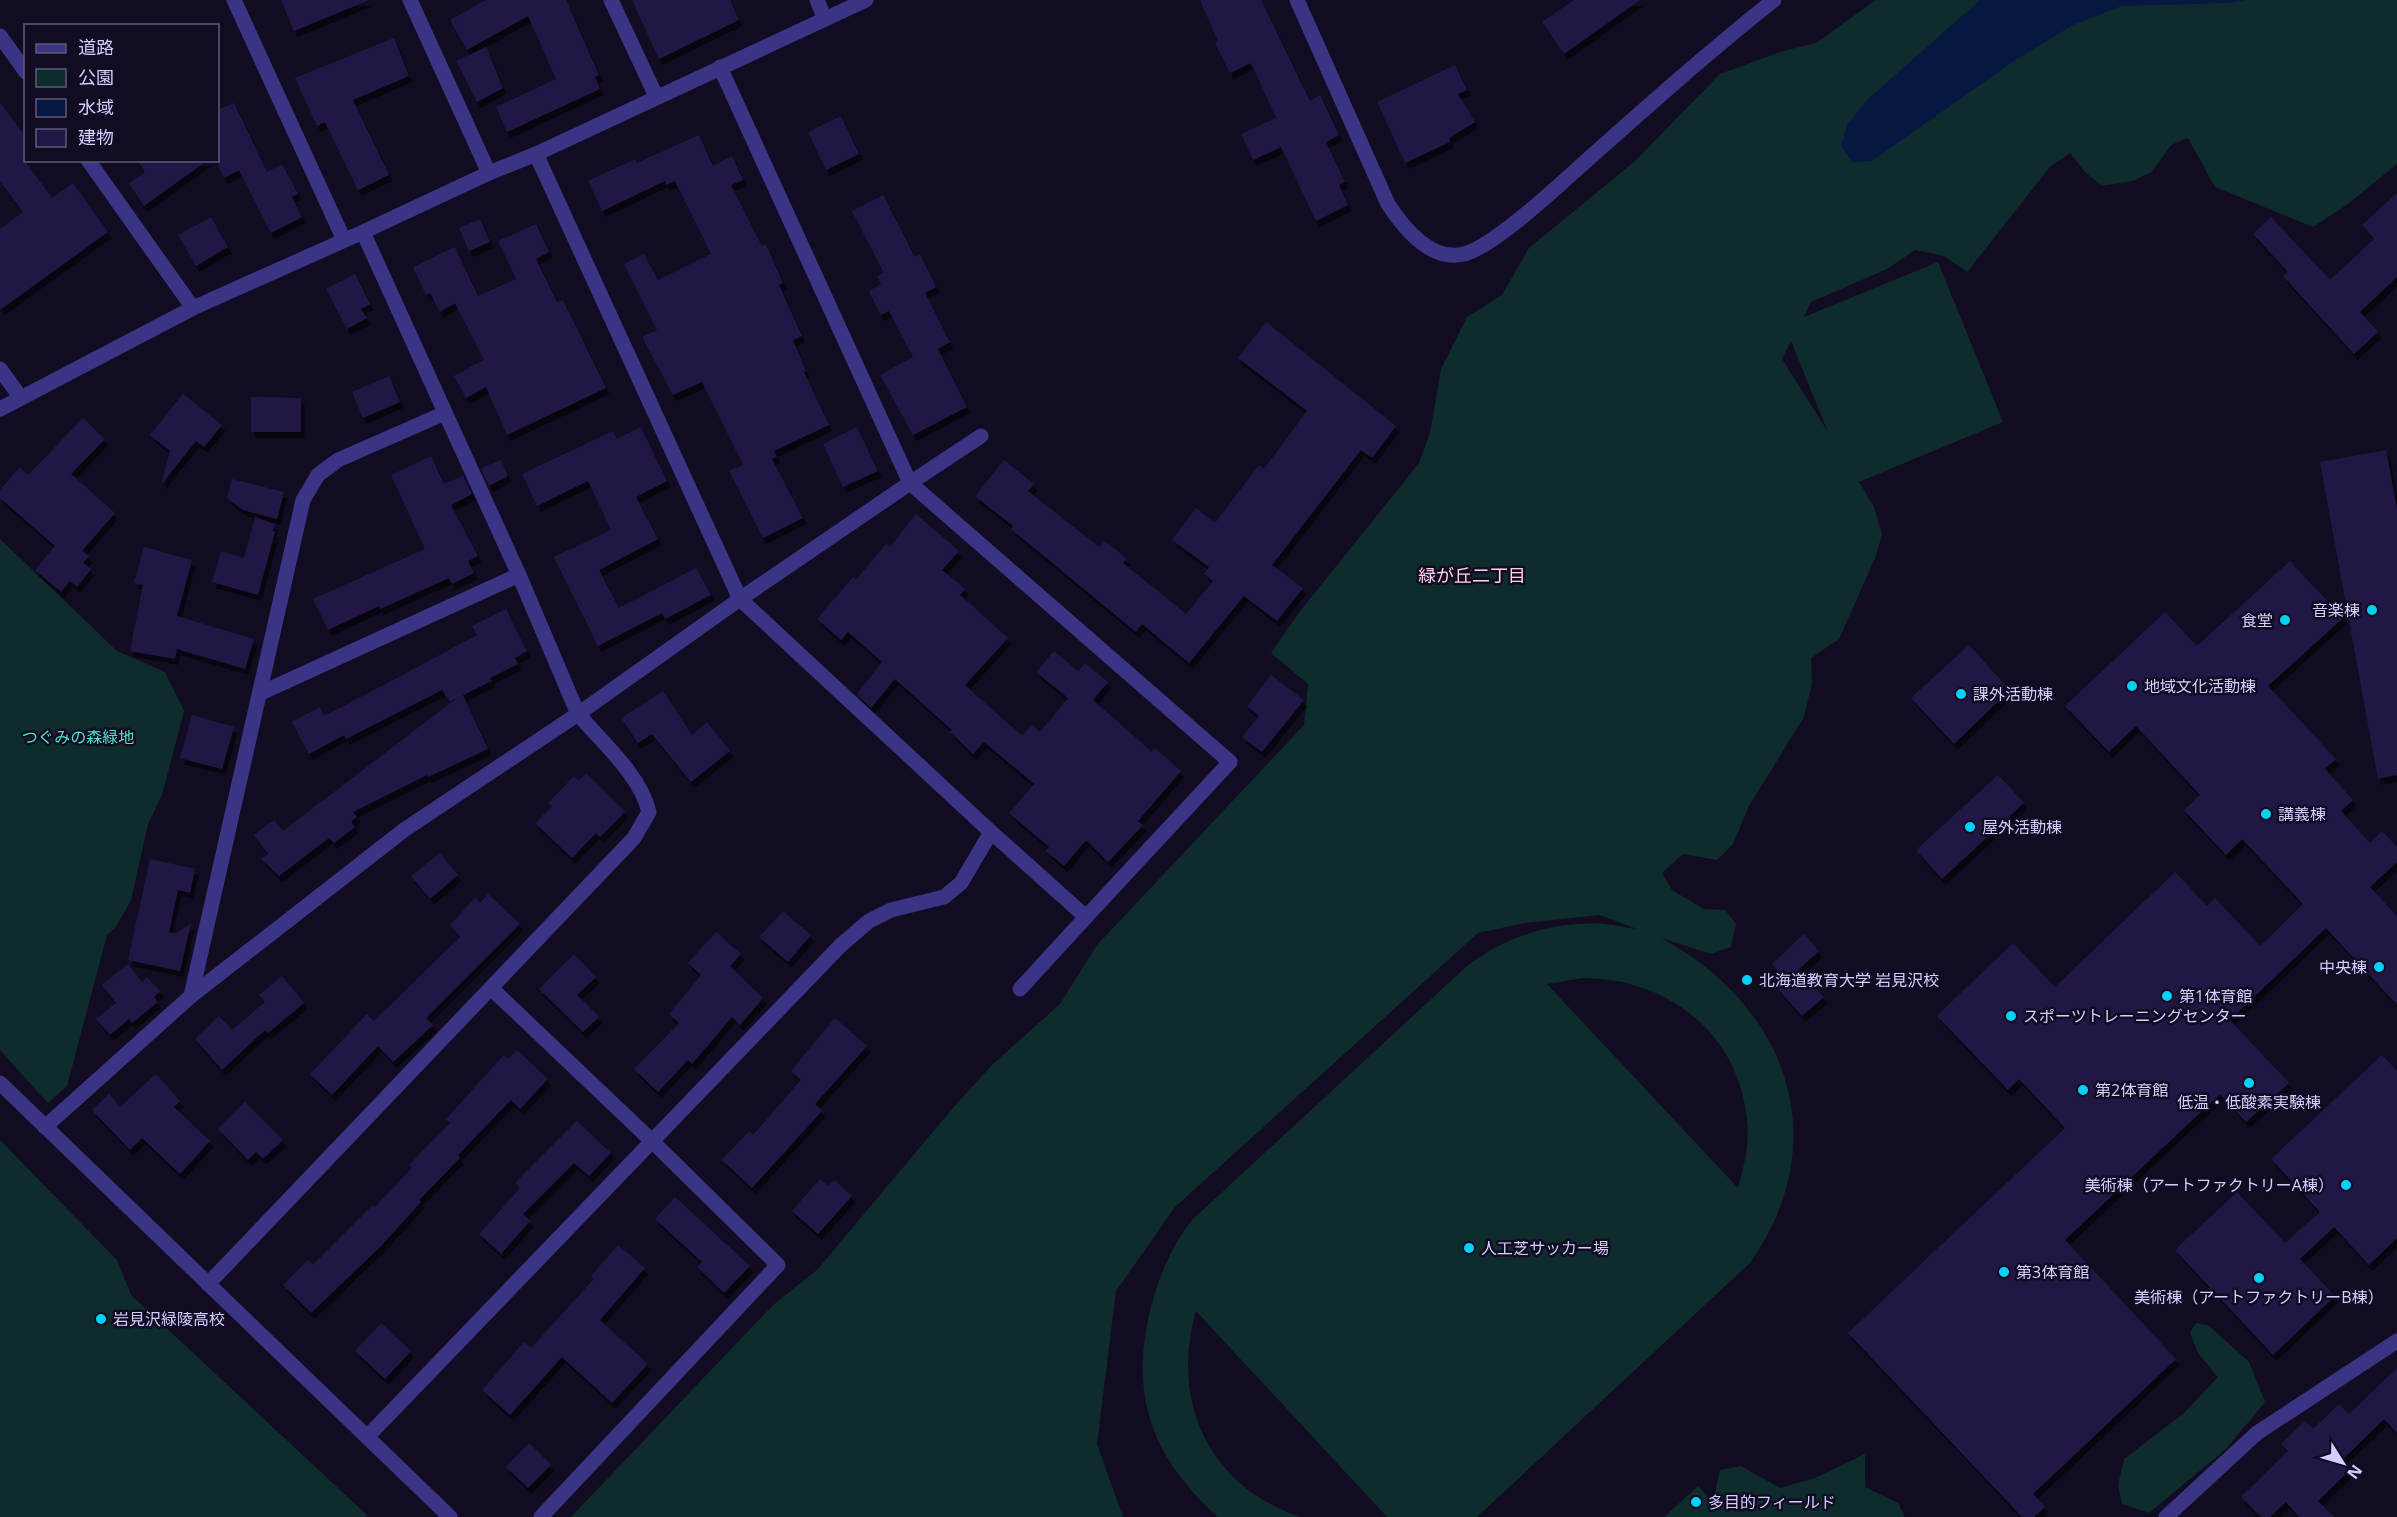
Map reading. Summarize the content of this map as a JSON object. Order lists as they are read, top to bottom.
{
  "districts": ["緑が丘二丁目"],
  "parks": ["つぐみの森緑地"],
  "places": [
    "音楽棟",
    "食堂",
    "地域文化活動棟",
    "課外活動棟",
    "講義棟",
    "屋外活動棟",
    "中央棟",
    "北海道教育大学 岩見沢校",
    "第1体育館",
    "スポーツトレーニングセンター",
    "低温・低酸素実験棟",
    "第2体育館",
    "美術棟（アートファクトリーA棟）",
    "人工芝サッカー場",
    "第3体育館",
    "美術棟（アートファクトリーB棟）",
    "岩見沢緑陵高校",
    "多目的フィールド"
  ],
  "legend": [
    "道路",
    "公園",
    "水域",
    "建物"
  ],
  "north": "bottom right"
}
